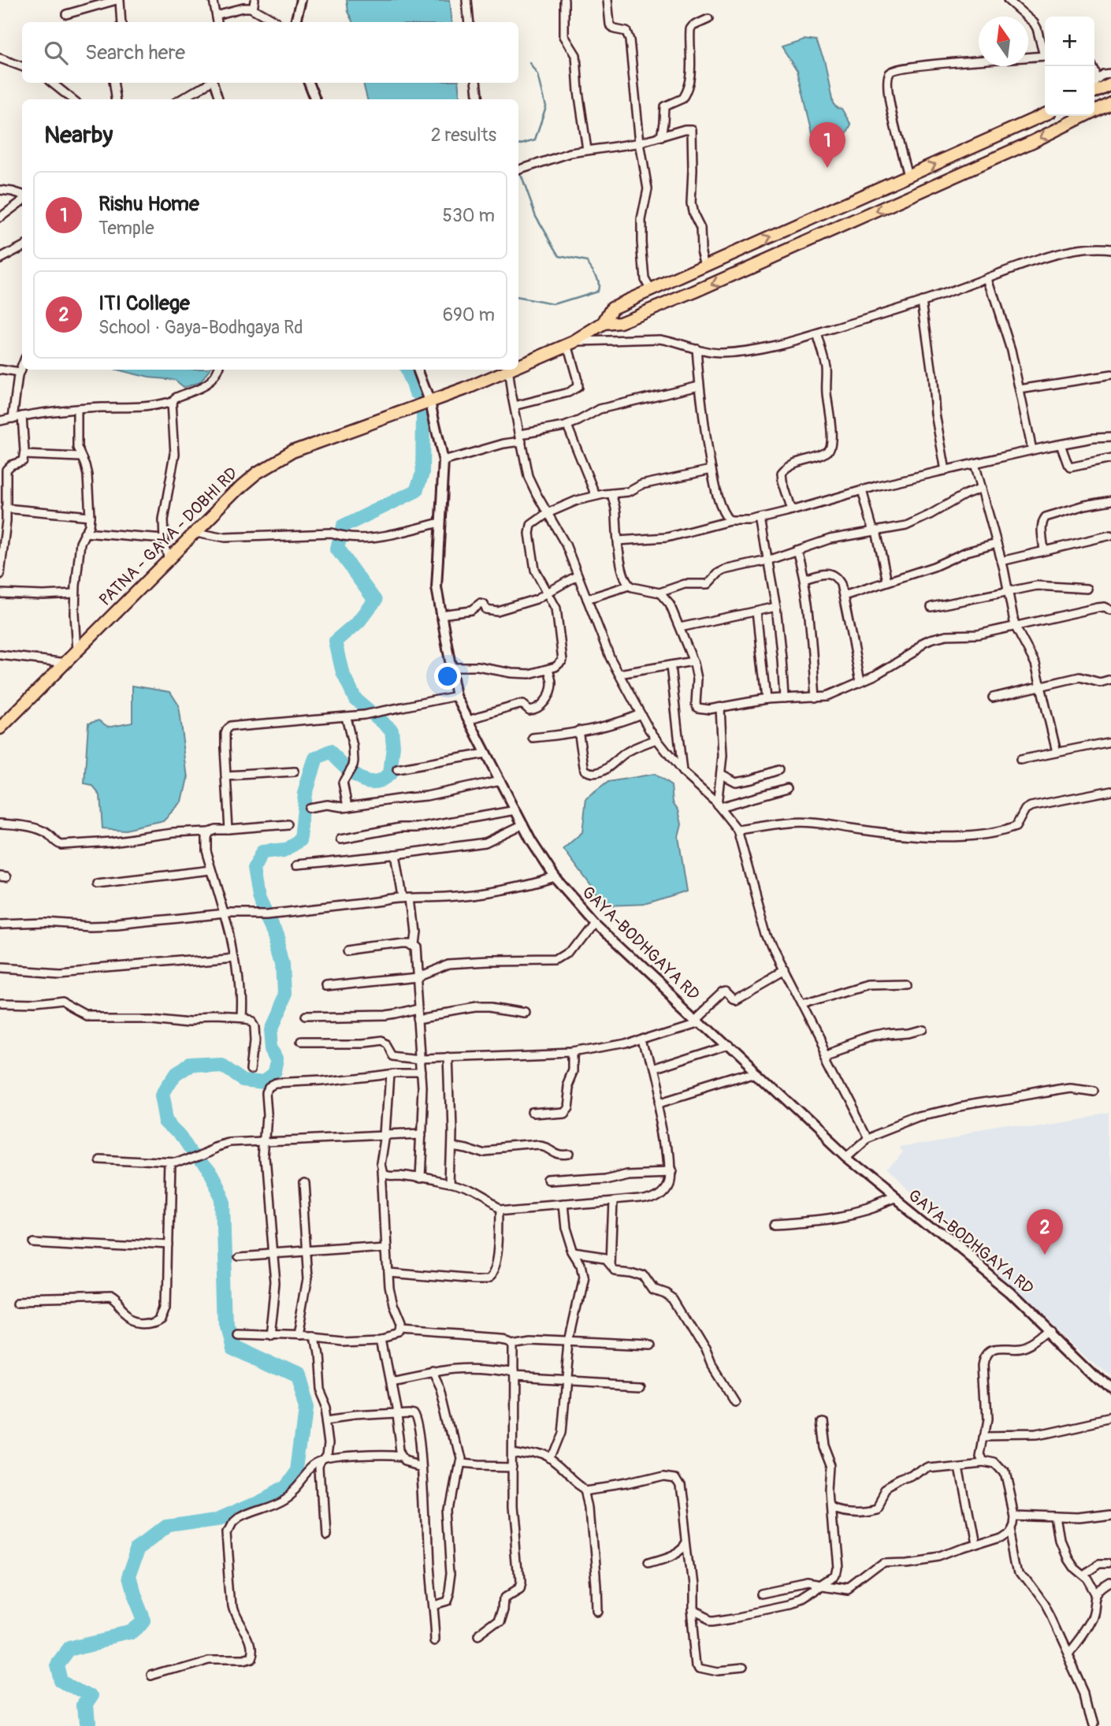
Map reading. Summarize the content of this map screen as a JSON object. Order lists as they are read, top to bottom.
{
  "streets": {
    "main road": ["PATNA - GAYA - DOBHI RD"],
    "street": ["GAYA-BODHGAYA RD"]
  },
  "crossings": [
    ["PATNA - GAYA - DOBHI RD", "GAYA-BODHGAYA RD"]
  ],
  "north": "top",
  "page": {
    "map_buttons": ["+", "−"],
    "search": "Search here",
    "heading": ["Nearby", "2 results"],
    "pins": ["1", "2"],
    "list": [
      {
        "mark": "1",
        "name": "Rishu Home",
        "note": "Temple",
        "value": "530 m"
      },
      {
        "mark": "2",
        "name": "ITI College",
        "note": "School · Gaya-Bodhgaya Rd",
        "value": "690 m"
      }
    ]
  }
}
